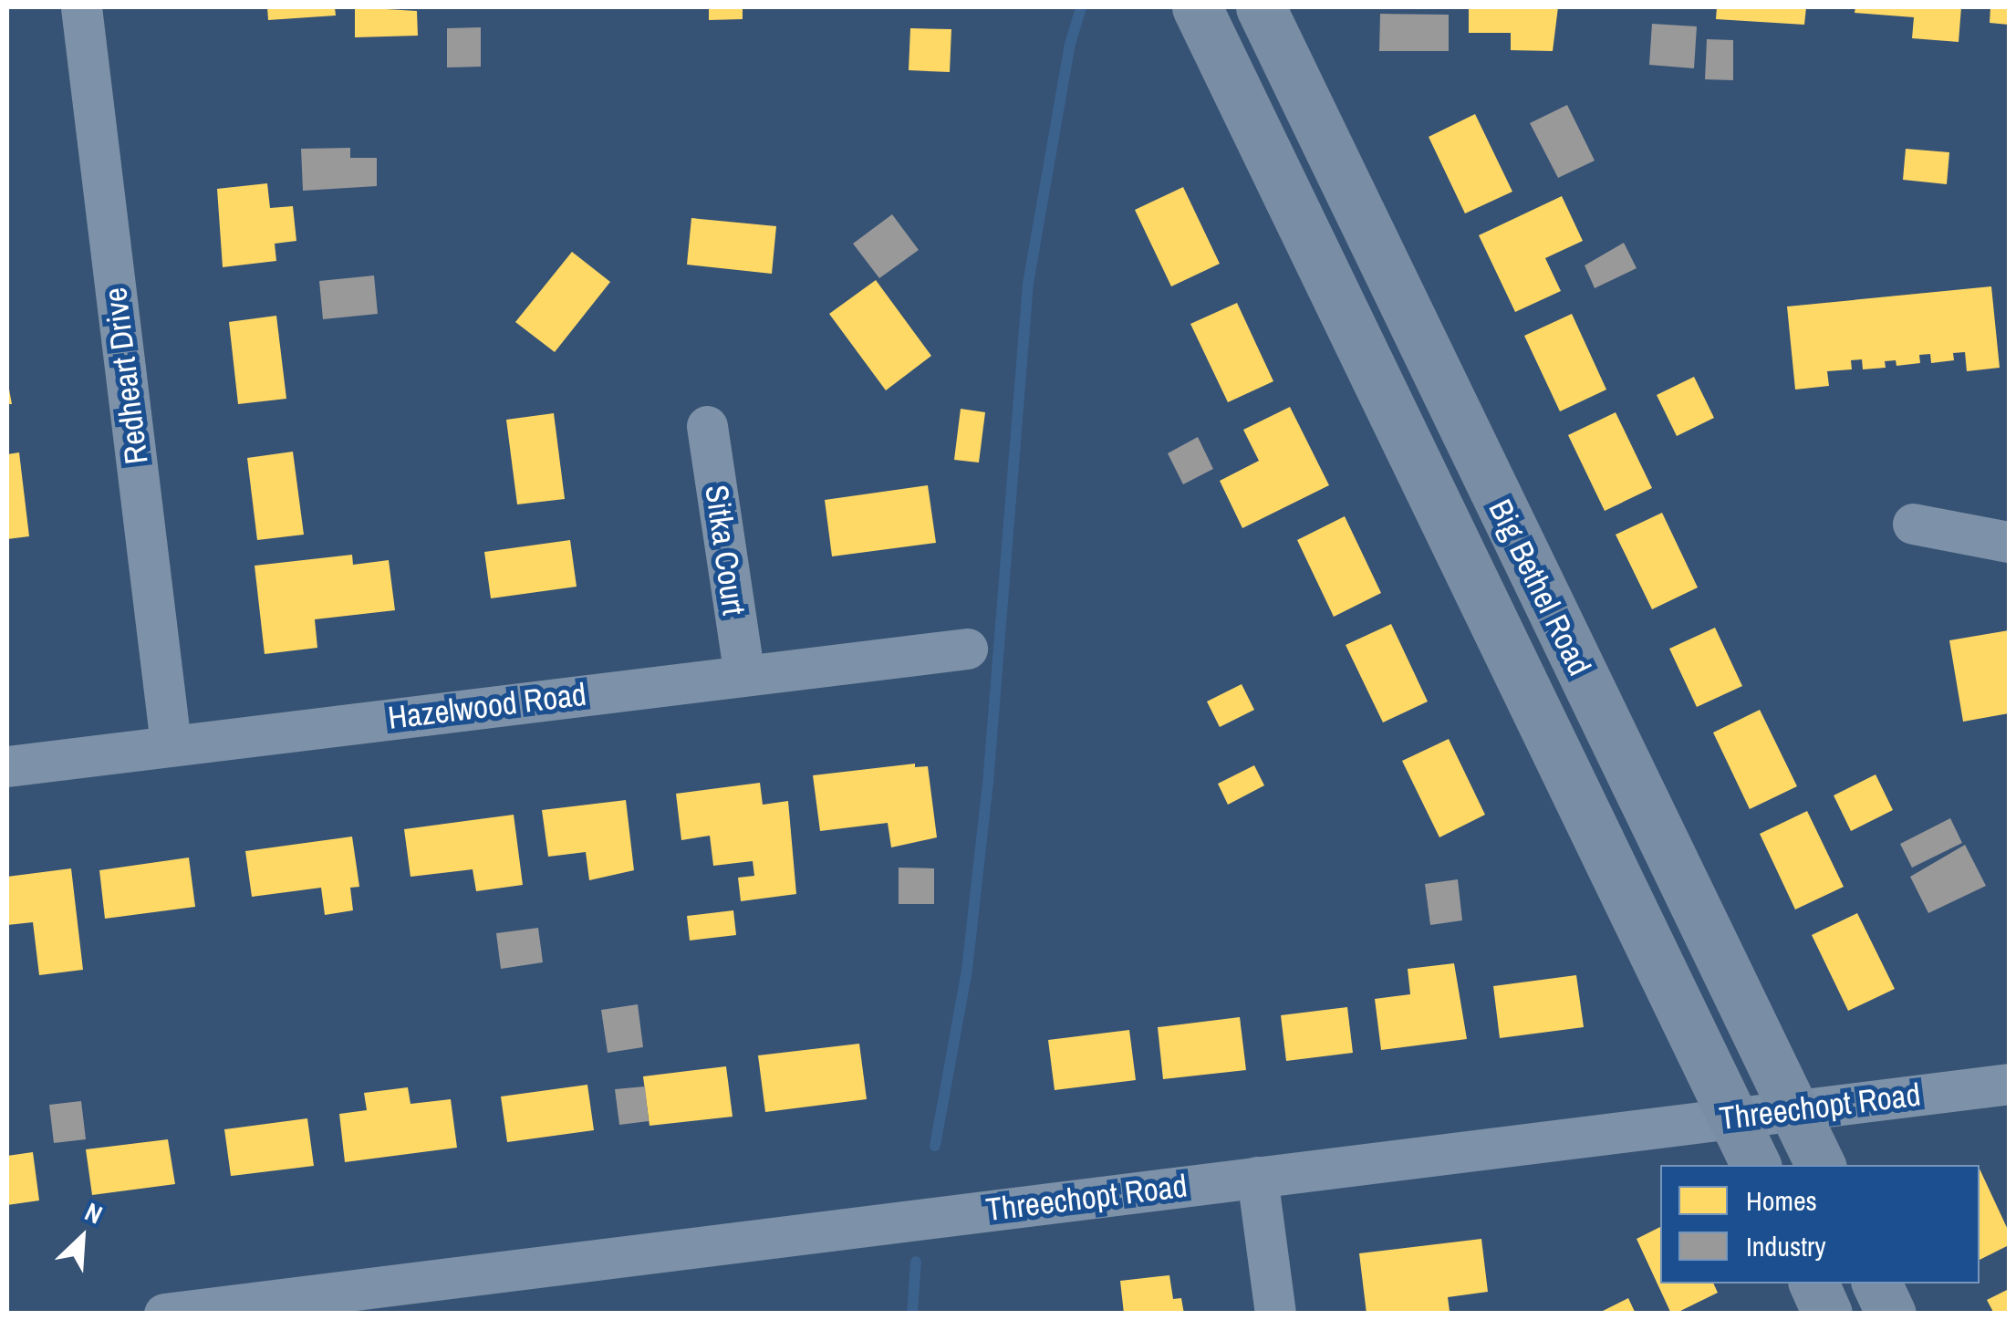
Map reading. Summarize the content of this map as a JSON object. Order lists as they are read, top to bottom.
{
  "streets": {
    "main road": ["Big Bethel Road"],
    "street": [
      "Redheart Drive",
      "Sitka Court",
      "Hazelwood Road",
      "Threechopt Road"
    ]
  },
  "crossings": [
    ["Redheart Drive", "Hazelwood Road"],
    ["Sitka Court", "Hazelwood Road"],
    ["Big Bethel Road", "Threechopt Road"]
  ],
  "legend": ["Homes", "Industry"],
  "north": "top right"
}
